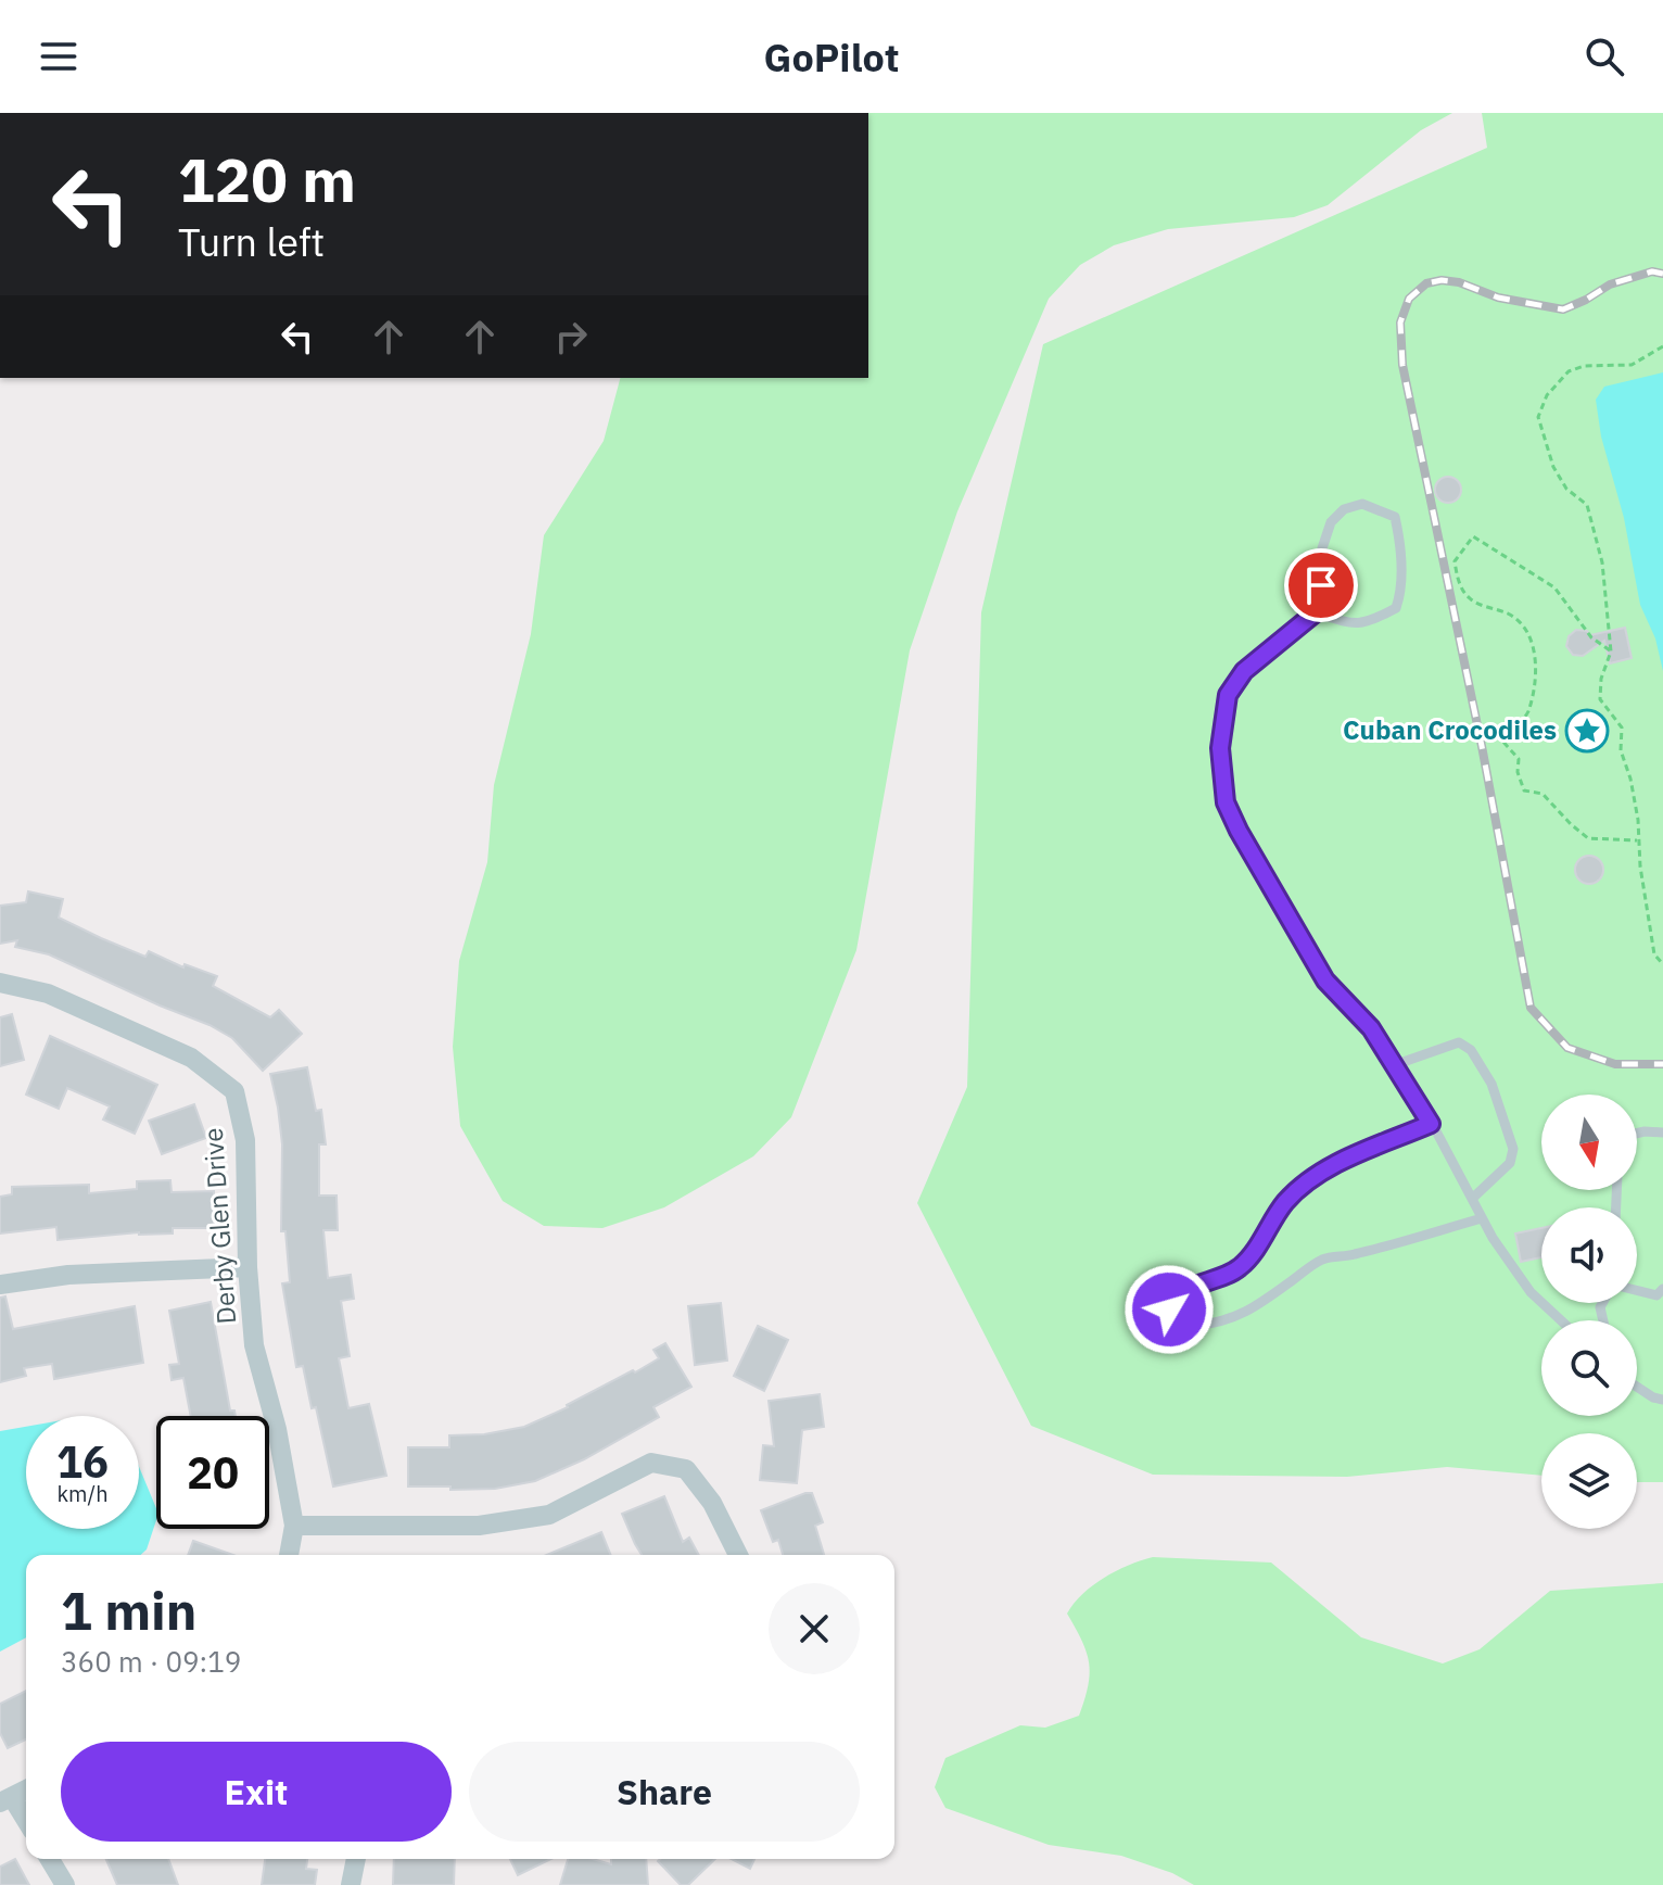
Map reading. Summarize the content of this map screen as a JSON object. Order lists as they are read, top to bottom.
{
  "streets": {
    "street": ["Derby Glen Drive"]
  },
  "places": {
    "place": ["Cuban Crocodiles"]
  },
  "north": "bottom",
  "page": {
    "header": "GoPilot",
    "turn": ["120 m", "Turn left"],
    "speed": "16 km/h",
    "limit": "20",
    "heading": ["1 min", "360 m · 09:19"],
    "buttons": ["Exit", "Share"]
  }
}
